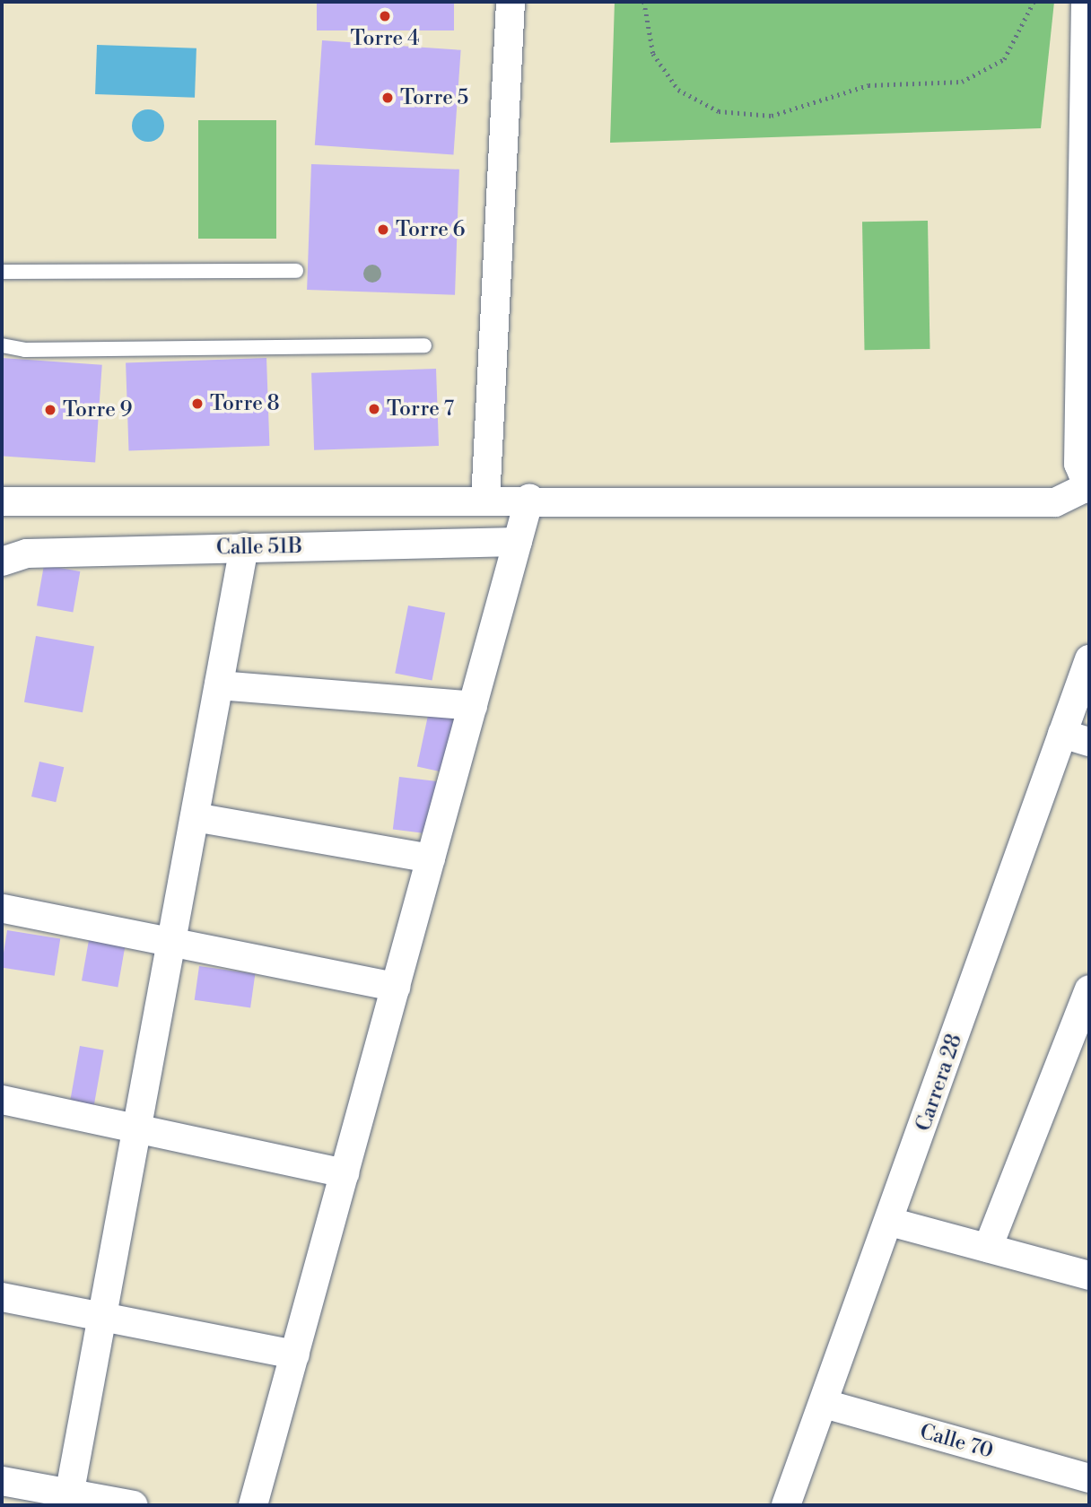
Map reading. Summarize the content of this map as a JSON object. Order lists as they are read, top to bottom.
{
  "streets": {
    "street": ["Calle 51B", "Carrera 28", "Calle 70"]
  },
  "crossings": [
    ["Carrera 28", "Calle 70"]
  ],
  "places": [
    "Torre 4",
    "Torre 5",
    "Torre 6",
    "Torre 8",
    "Torre 7",
    "Torre 9"
  ]
}
